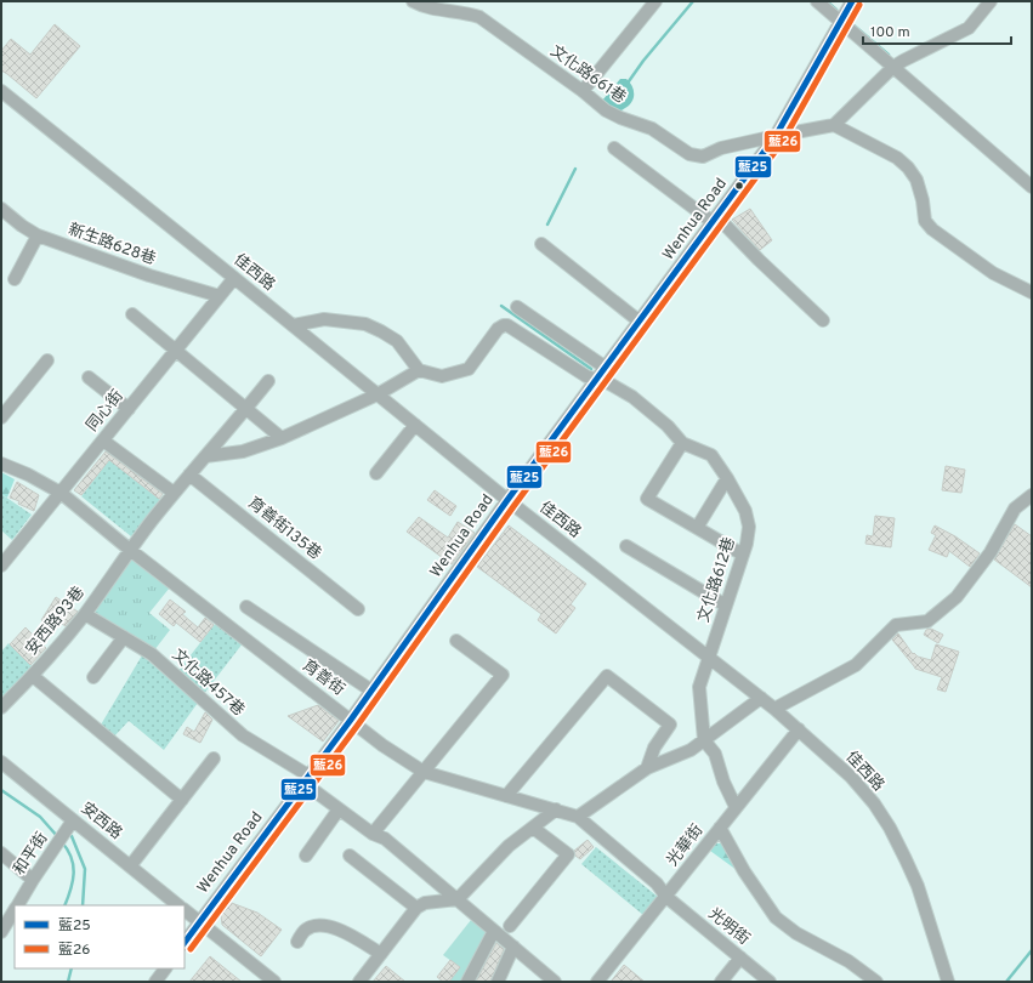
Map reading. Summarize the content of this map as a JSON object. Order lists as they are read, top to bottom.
{
  "streets": {
    "street": [
      "文化路661巷",
      "Wenhua Road",
      "新生路628巷",
      "佳西路",
      "同心街",
      "育善街135巷",
      "文化路612巷",
      "安西路93巷",
      "育善街",
      "文化路457巷",
      "安西路",
      "光華街",
      "和平街",
      "光明街"
    ]
  },
  "crossings": [
    ["文化路661巷", "Wenhua Road"],
    ["Wenhua Road", "佳西路"],
    ["Wenhua Road", "文化路612巷"],
    ["Wenhua Road", "育善街"],
    ["Wenhua Road", "文化路457巷"],
    ["新生路628巷", "同心街"],
    ["佳西路", "同心街"],
    ["佳西路", "文化路612巷"],
    ["佳西路", "光華街"],
    ["同心街", "育善街"],
    ["安西路93巷", "育善街"],
    ["安西路93巷", "文化路457巷"],
    ["育善街", "光華街"],
    ["育善街", "光明街"],
    ["安西路", "和平街"],
    ["光華街", "光明街"]
  ],
  "lines": ["transit line 藍25", "transit line 藍26"],
  "legend": ["藍25", "藍26"],
  "scale_bar": "100 m"
}
